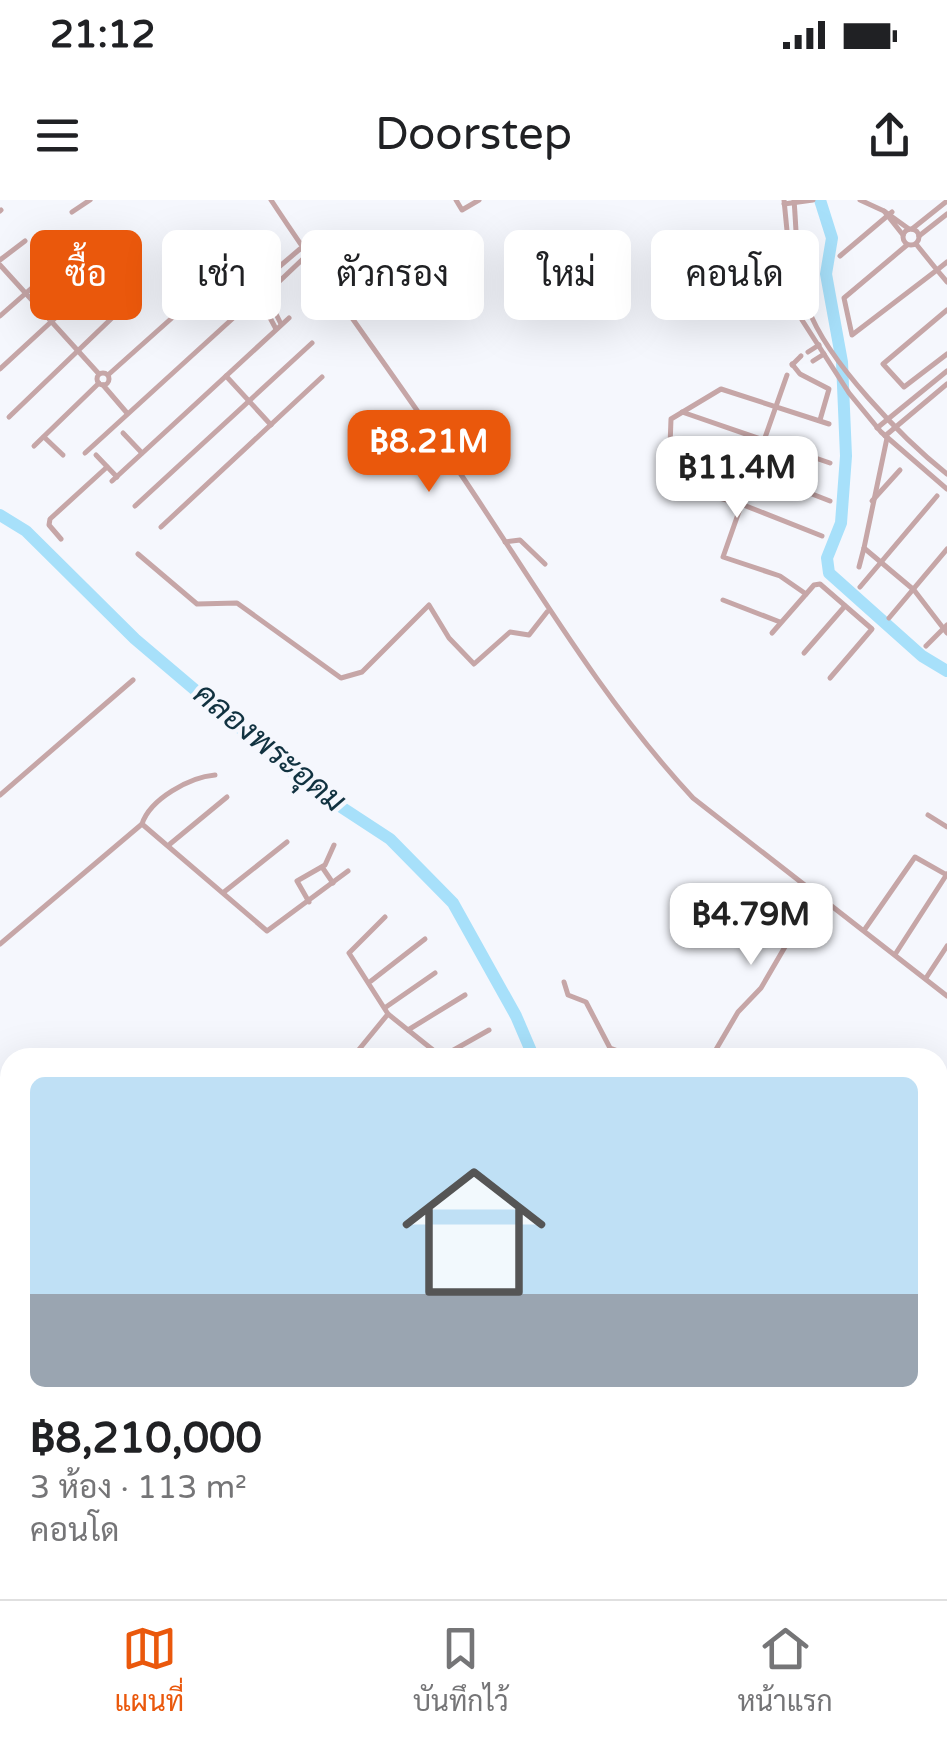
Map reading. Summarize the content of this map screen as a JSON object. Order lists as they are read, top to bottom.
{
  "water": ["คลองพระอุดม"],
  "page": {
    "status": "21:12",
    "header": "Doorstep",
    "chip": [
      "ซื้อ",
      "เช่า",
      "ตัวกรอง",
      "ใหม่",
      "คอนโด"
    ],
    "price": ["฿8.21M", "฿11.4M", "฿4.79M"],
    "list": [
      {
        "name": "฿8,210,000",
        "note": "3 ห้อง · 113 m² · คอนโด"
      }
    ],
    "tabs": ["แผนที่", "บันทึกไว้", "หน้าแรก"]
  }
}
